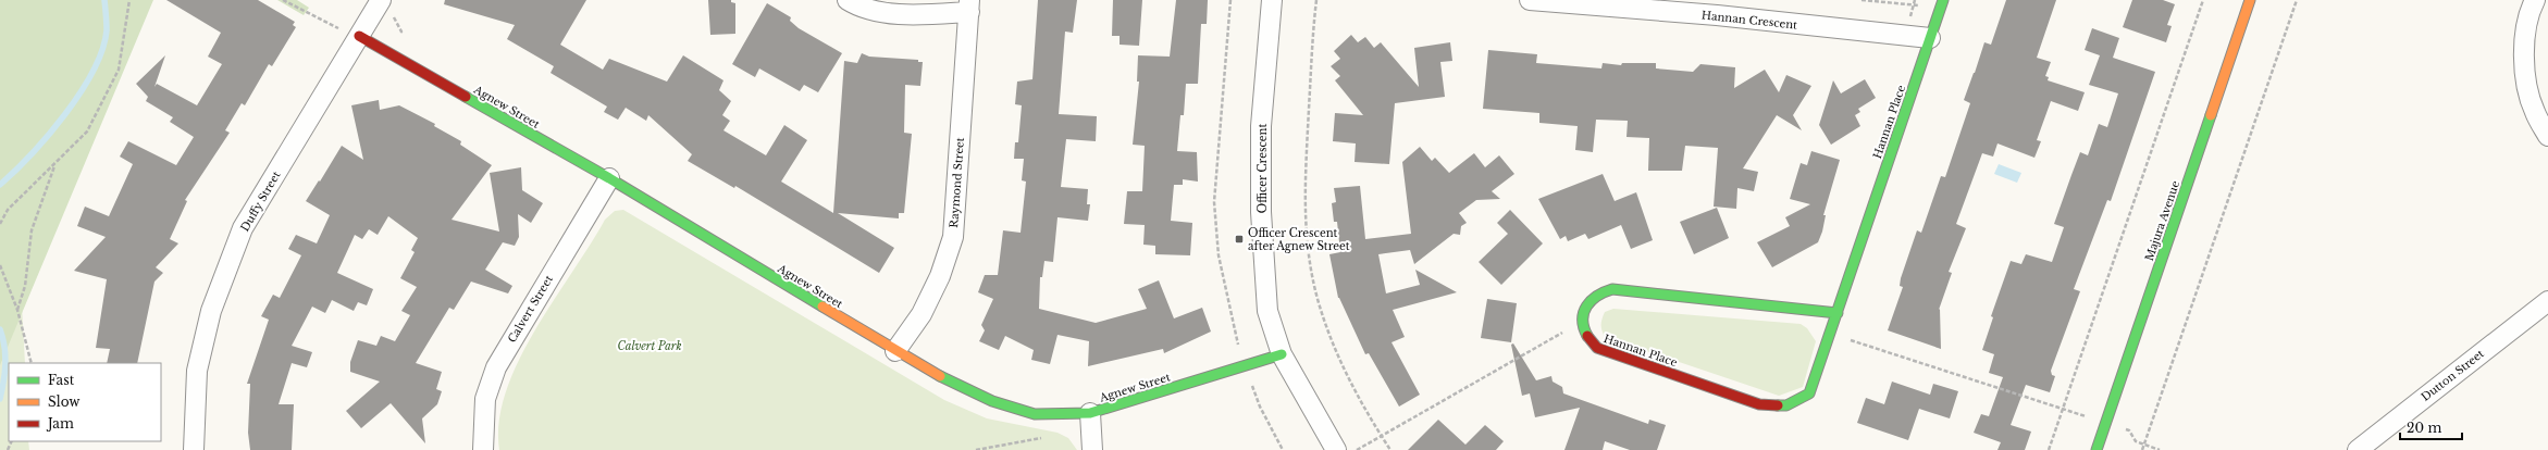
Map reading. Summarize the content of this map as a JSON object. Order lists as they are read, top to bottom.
{
  "streets": {
    "street": [
      "Hannan Crescent",
      "Agnew Street",
      "Hannan Place",
      "Officer Crescent",
      "Raymond Street",
      "Duffy Street",
      "Majura Avenue",
      "Calvert Street",
      "Dutton Street"
    ]
  },
  "crossings": [
    ["Hannan Crescent", "Hannan Place"],
    ["Agnew Street", "Officer Crescent"],
    ["Agnew Street", "Raymond Street"],
    ["Agnew Street", "Duffy Street"],
    ["Agnew Street", "Calvert Street"]
  ],
  "parks": ["Calvert Park"],
  "places": {
    "transit": ["Officer Crescent after Agnew Street"]
  },
  "legend": ["Fast", "Slow", "Jam"],
  "scale_bar": "20 m"
}
